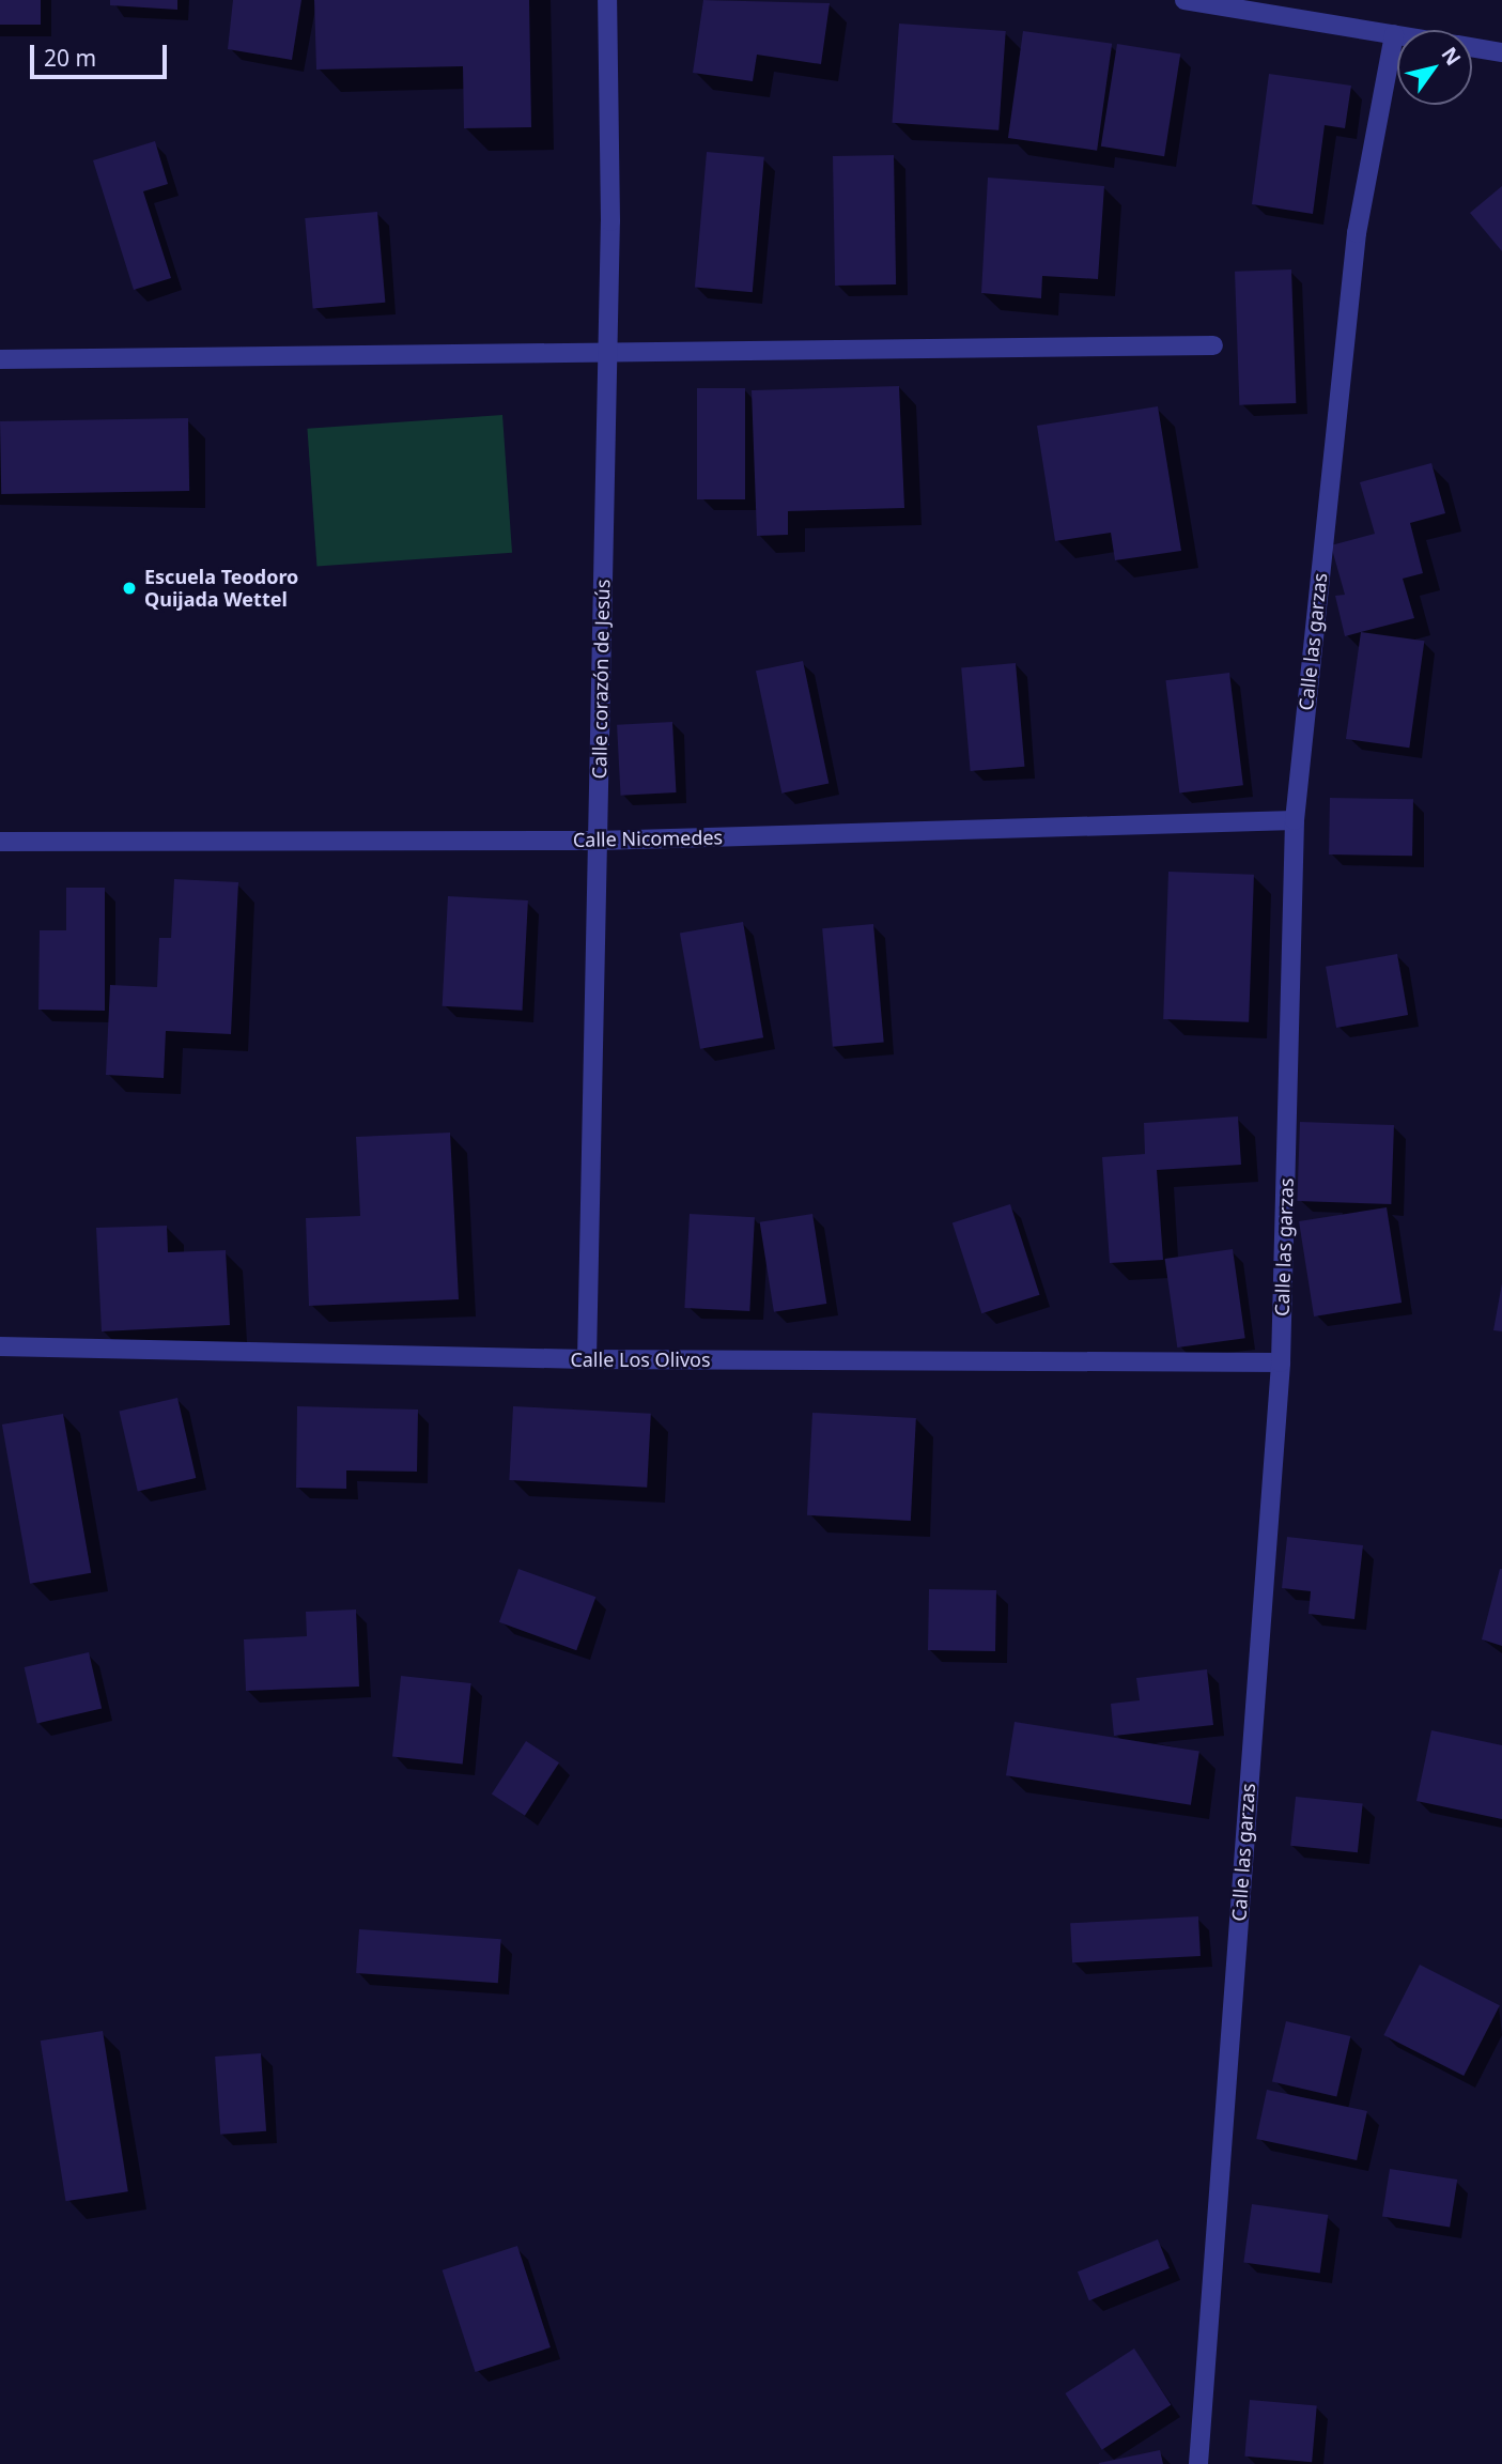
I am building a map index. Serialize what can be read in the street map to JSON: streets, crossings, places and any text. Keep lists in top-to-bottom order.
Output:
{
  "streets": {
    "street": [
      "Calle las garzas",
      "Calle corazón de Jesús",
      "Calle Nicomedes",
      "Calle Los Olivos"
    ]
  },
  "crossings": [
    ["Calle las garzas", "Calle Nicomedes"],
    ["Calle las garzas", "Calle Los Olivos"],
    ["Calle corazón de Jesús", "Calle Nicomedes"],
    ["Calle corazón de Jesús", "Calle Los Olivos"]
  ],
  "places": ["Escuela Teodoro Quijada Wettel"],
  "scale_bar": "20 m",
  "north": "top right"
}
